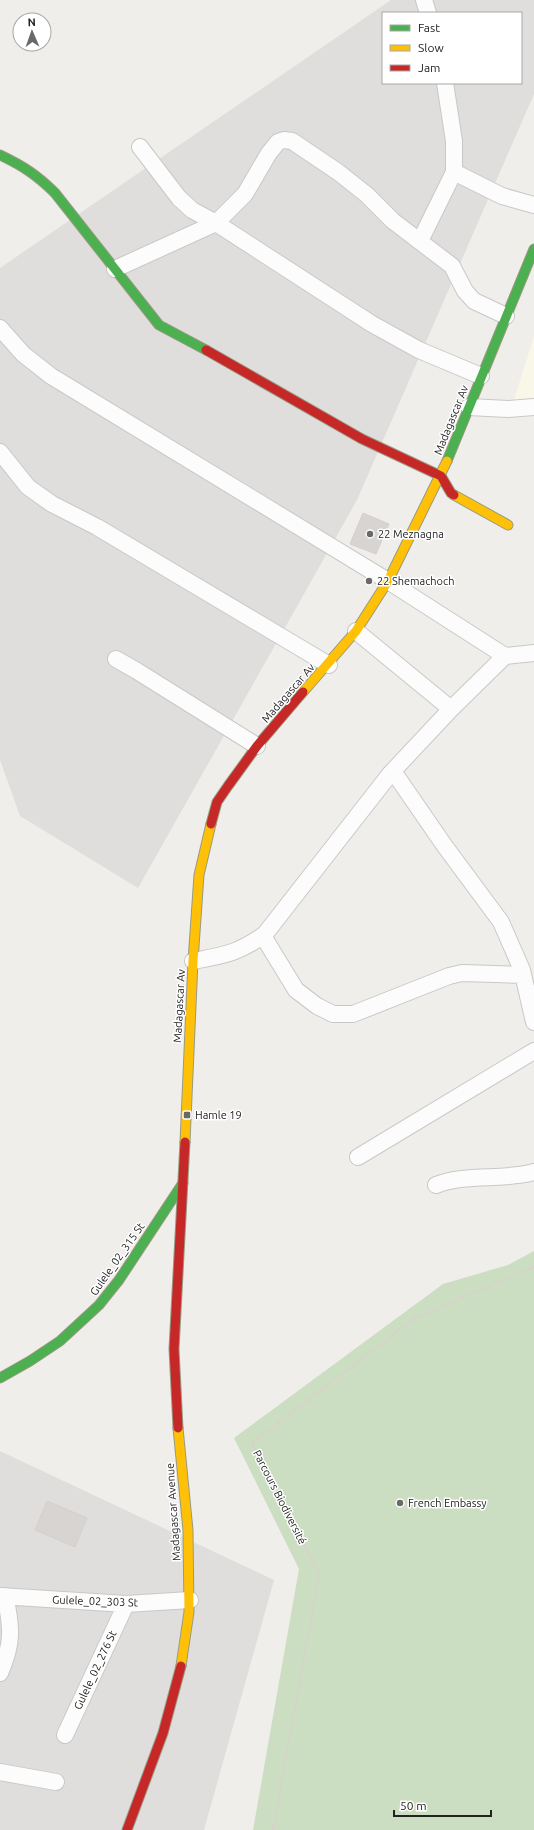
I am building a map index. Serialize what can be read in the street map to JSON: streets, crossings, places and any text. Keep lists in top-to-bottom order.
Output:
{
  "streets": {
    "main road": ["Madagascar Av", "Gulele_02_315 St", "Madagascar Avenue"],
    "street": ["Gulele_02_303 St", "Gulele_02_276 St"],
    "path": ["Parcours Biodiversité"]
  },
  "crossings": [
    ["Madagascar Av", "Gulele_02_315 St"],
    ["Madagascar Av", "Madagascar Avenue"],
    ["Gulele_02_315 St", "Madagascar Avenue"],
    ["Madagascar Avenue", "Gulele_02_303 St"],
    ["Gulele_02_303 St", "Gulele_02_276 St"]
  ],
  "places": {
    "other": ["22 Meznagna", "22 Shemachoch", "French Embassy"],
    "transit": ["Hamle 19"]
  },
  "legend": ["Fast", "Slow", "Jam"],
  "scale_bar": "50 m",
  "north": "top"
}
